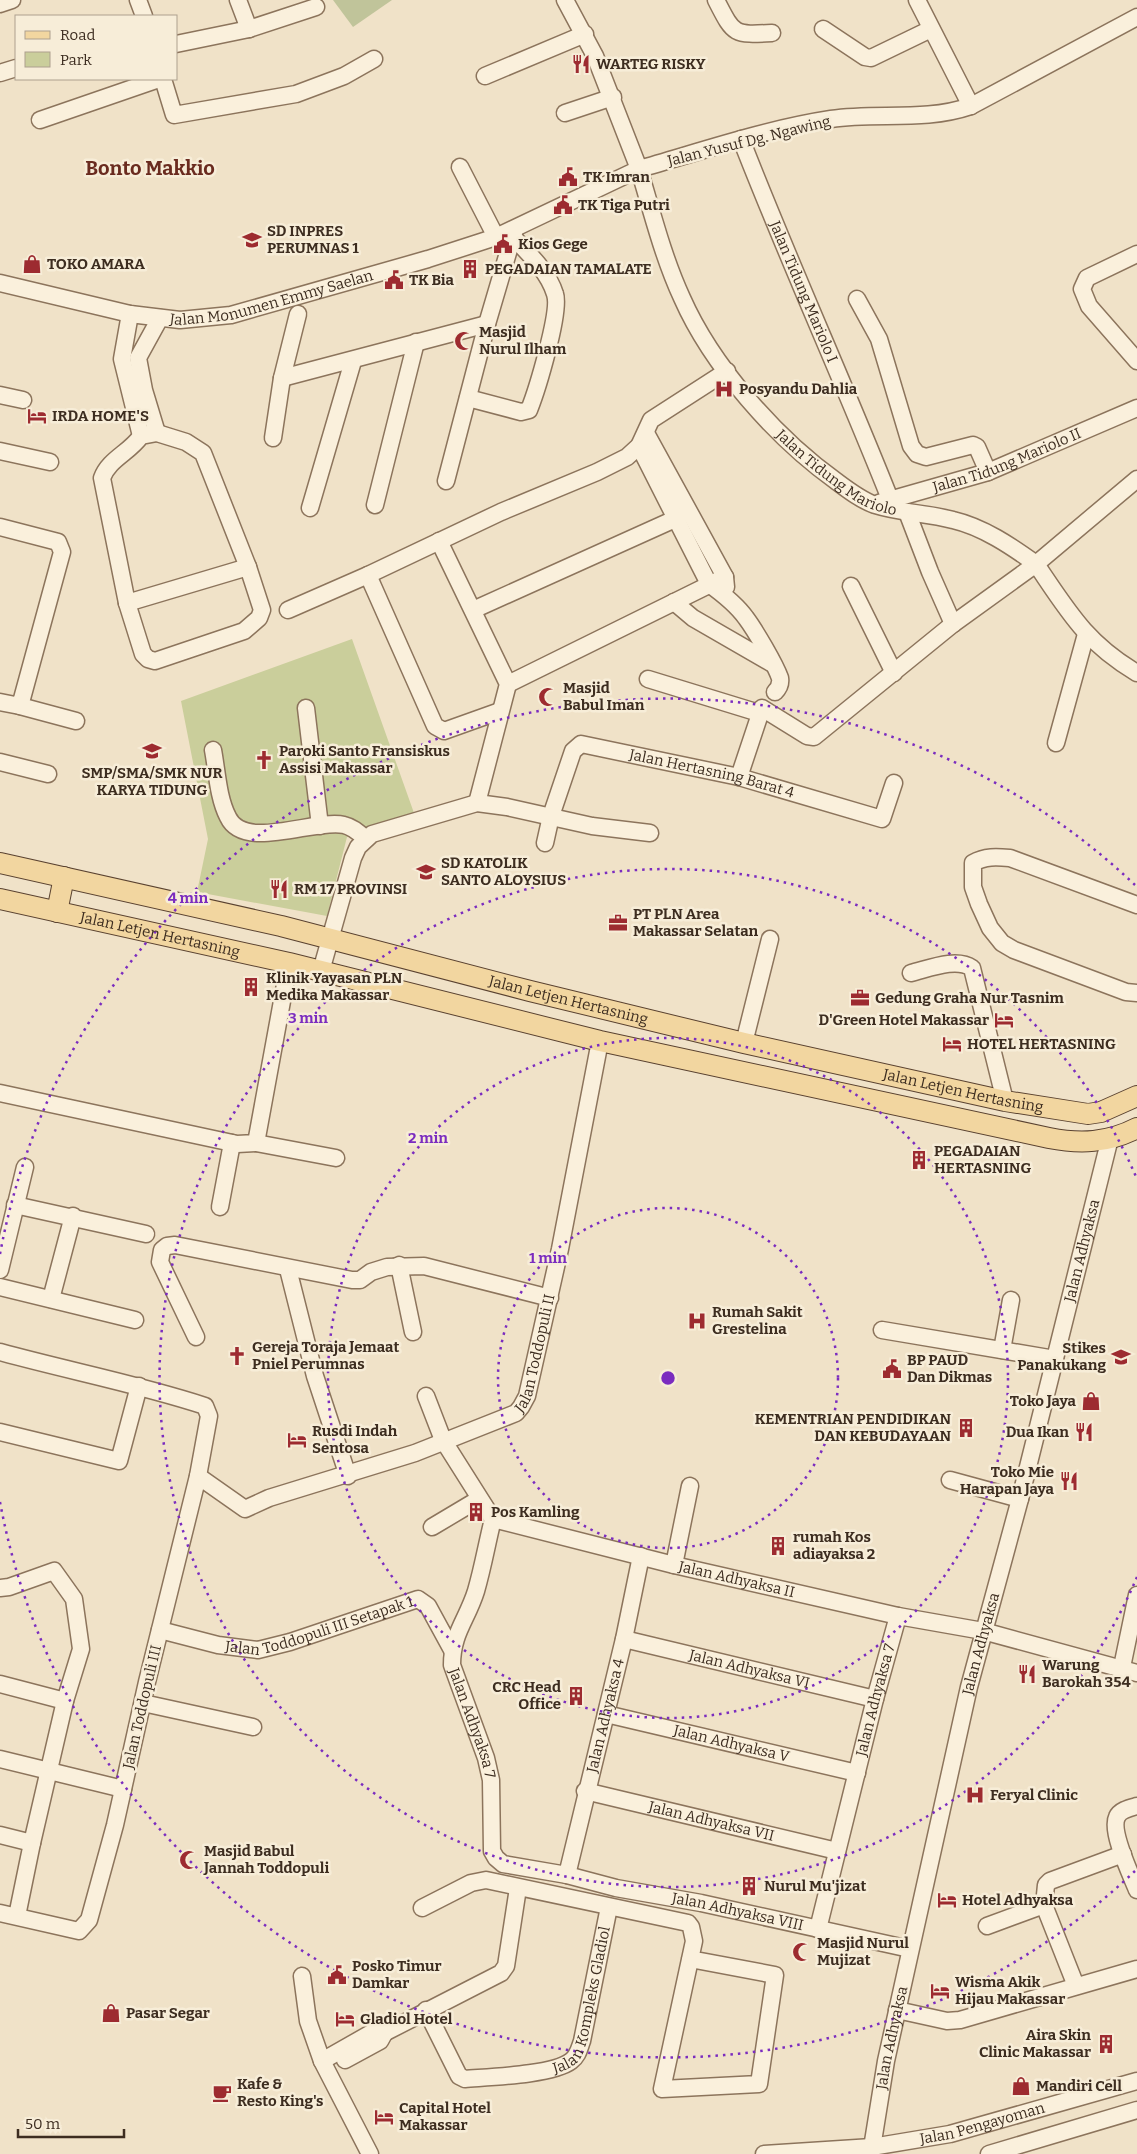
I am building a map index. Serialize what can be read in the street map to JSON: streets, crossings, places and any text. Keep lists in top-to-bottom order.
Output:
{
  "streets": {
    "main road": ["Jalan Letjen Hertasning"],
    "street": [
      "Jalan Yusuf Dg. Ngawing",
      "Jalan Tidung Mariolo I",
      "Jalan Monumen Emmy Saelan",
      "Jalan Tidung Mariolo II",
      "Jalan Tidung Mariolo",
      "Jalan Hertasning Barat 4",
      "Jalan Adhyaksa",
      "Jalan Toddopuli II",
      "Jalan Adhyaksa II",
      "Jalan Toddopuli III Setapak 1",
      "Jalan Adhyaksa VI",
      "Jalan Adhyaksa 7",
      "Jalan Toddopuli III",
      "Jalan Adhyaksa 4",
      "Jalan Adhyaksa V",
      "Jalan Adhyaksa VII",
      "Jalan Adhyaksa VIII",
      "Jalan Kompleks Gladiol",
      "Jalan Pengayoman"
    ]
  },
  "crossings": [
    ["Jalan Yusuf Dg. Ngawing", "Jalan Tidung Mariolo I"],
    ["Jalan Yusuf Dg. Ngawing", "Jalan Monumen Emmy Saelan"],
    ["Jalan Yusuf Dg. Ngawing", "Jalan Tidung Mariolo"],
    ["Jalan Tidung Mariolo I", "Jalan Tidung Mariolo II"],
    ["Jalan Monumen Emmy Saelan", "Jalan Tidung Mariolo"],
    ["Jalan Tidung Mariolo II", "Jalan Tidung Mariolo"],
    ["Jalan Letjen Hertasning", "Jalan Adhyaksa"],
    ["Jalan Letjen Hertasning", "Jalan Toddopuli II"],
    ["Jalan Adhyaksa", "Jalan Adhyaksa II"],
    ["Jalan Adhyaksa", "Jalan Adhyaksa VIII"],
    ["Jalan Adhyaksa", "Jalan Pengayoman"],
    ["Jalan Toddopuli II", "Jalan Toddopuli III"],
    ["Jalan Adhyaksa II", "Jalan Adhyaksa 7"],
    ["Jalan Adhyaksa II", "Jalan Adhyaksa 4"],
    ["Jalan Toddopuli III Setapak 1", "Jalan Adhyaksa 7"],
    ["Jalan Toddopuli III Setapak 1", "Jalan Toddopuli III"],
    ["Jalan Adhyaksa VI", "Jalan Adhyaksa 7"],
    ["Jalan Adhyaksa VI", "Jalan Adhyaksa 4"],
    ["Jalan Adhyaksa 7", "Jalan Adhyaksa 4"],
    ["Jalan Adhyaksa 7", "Jalan Adhyaksa V"],
    ["Jalan Adhyaksa 7", "Jalan Adhyaksa VII"],
    ["Jalan Adhyaksa 7", "Jalan Adhyaksa VIII"],
    ["Jalan Adhyaksa 4", "Jalan Adhyaksa V"],
    ["Jalan Adhyaksa 4", "Jalan Adhyaksa VII"],
    ["Jalan Adhyaksa 4", "Jalan Adhyaksa VIII"]
  ],
  "districts": ["Bonto Makkio"],
  "places": {
    "restaurant": [
      "WARTEG RISKY",
      "RM 17 PROVINSI",
      "Dua Ikan",
      "Toko Mie Harapan Jaya",
      "Warung Barokah 354"
    ],
    "public building": [
      "TK Imran",
      "TK Tiga Putri",
      "Kios Gege",
      "TK Bia",
      "BP PAUD Dan Dikmas",
      "Posko Timur Damkar"
    ],
    "school or university": [
      "SD INPRES PERUMNAS 1",
      "SMP/SMA/SMK NUR KARYA TIDUNG",
      "SD KATOLIK SANTO ALOYSIUS",
      "Stikes Panakukang"
    ],
    "shop": [
      "TOKO AMARA",
      "Toko Jaya",
      "Pasar Segar",
      "Mandiri Cell"
    ],
    "building": [
      "PEGADAIAN TAMALATE",
      "Klinik Yayasan PLN Medika Makassar",
      "PEGADAIAN HERTASNING",
      "KEMENTRIAN PENDIDIKAN DAN KEBUDAYAAN",
      "Pos Kamling",
      "rumah Kos adiayaksa 2",
      "CRC Head Office",
      "Nurul Mu'jizat",
      "Aira Skin Clinic Makassar"
    ],
    "mosque": [
      "Masjid Nurul Ilham",
      "Masjid Babul Iman",
      "Masjid Babul Jannah Toddopuli",
      "Masjid Nurul Mujizat"
    ],
    "hospital": ["Posyandu Dahlia", "Rumah Sakit Grestelina", "Feryal Clinic"],
    "hotel": [
      "IRDA HOME'S",
      "D'Green Hotel Makassar",
      "HOTEL HERTASNING",
      "Rusdi Indah Sentosa",
      "Hotel Adhyaksa",
      "Wisma Akik Hijau Makassar",
      "Gladiol Hotel",
      "Capital Hotel Makassar"
    ],
    "church": ["Paroki Santo Fransiskus Assisi Makassar", "Gereja Toraja Jemaat Pniel Perumnas"],
    "office": ["PT PLN Area Makassar Selatan", "Gedung Graha Nur Tasnim"],
    "cafe": ["Kafe & Resto King's"]
  },
  "legend": ["Road", "Park"],
  "scale_bar": "50 m",
  "rings": [
    "4 min",
    "3 min",
    "2 min",
    "1 min"
  ]
}
